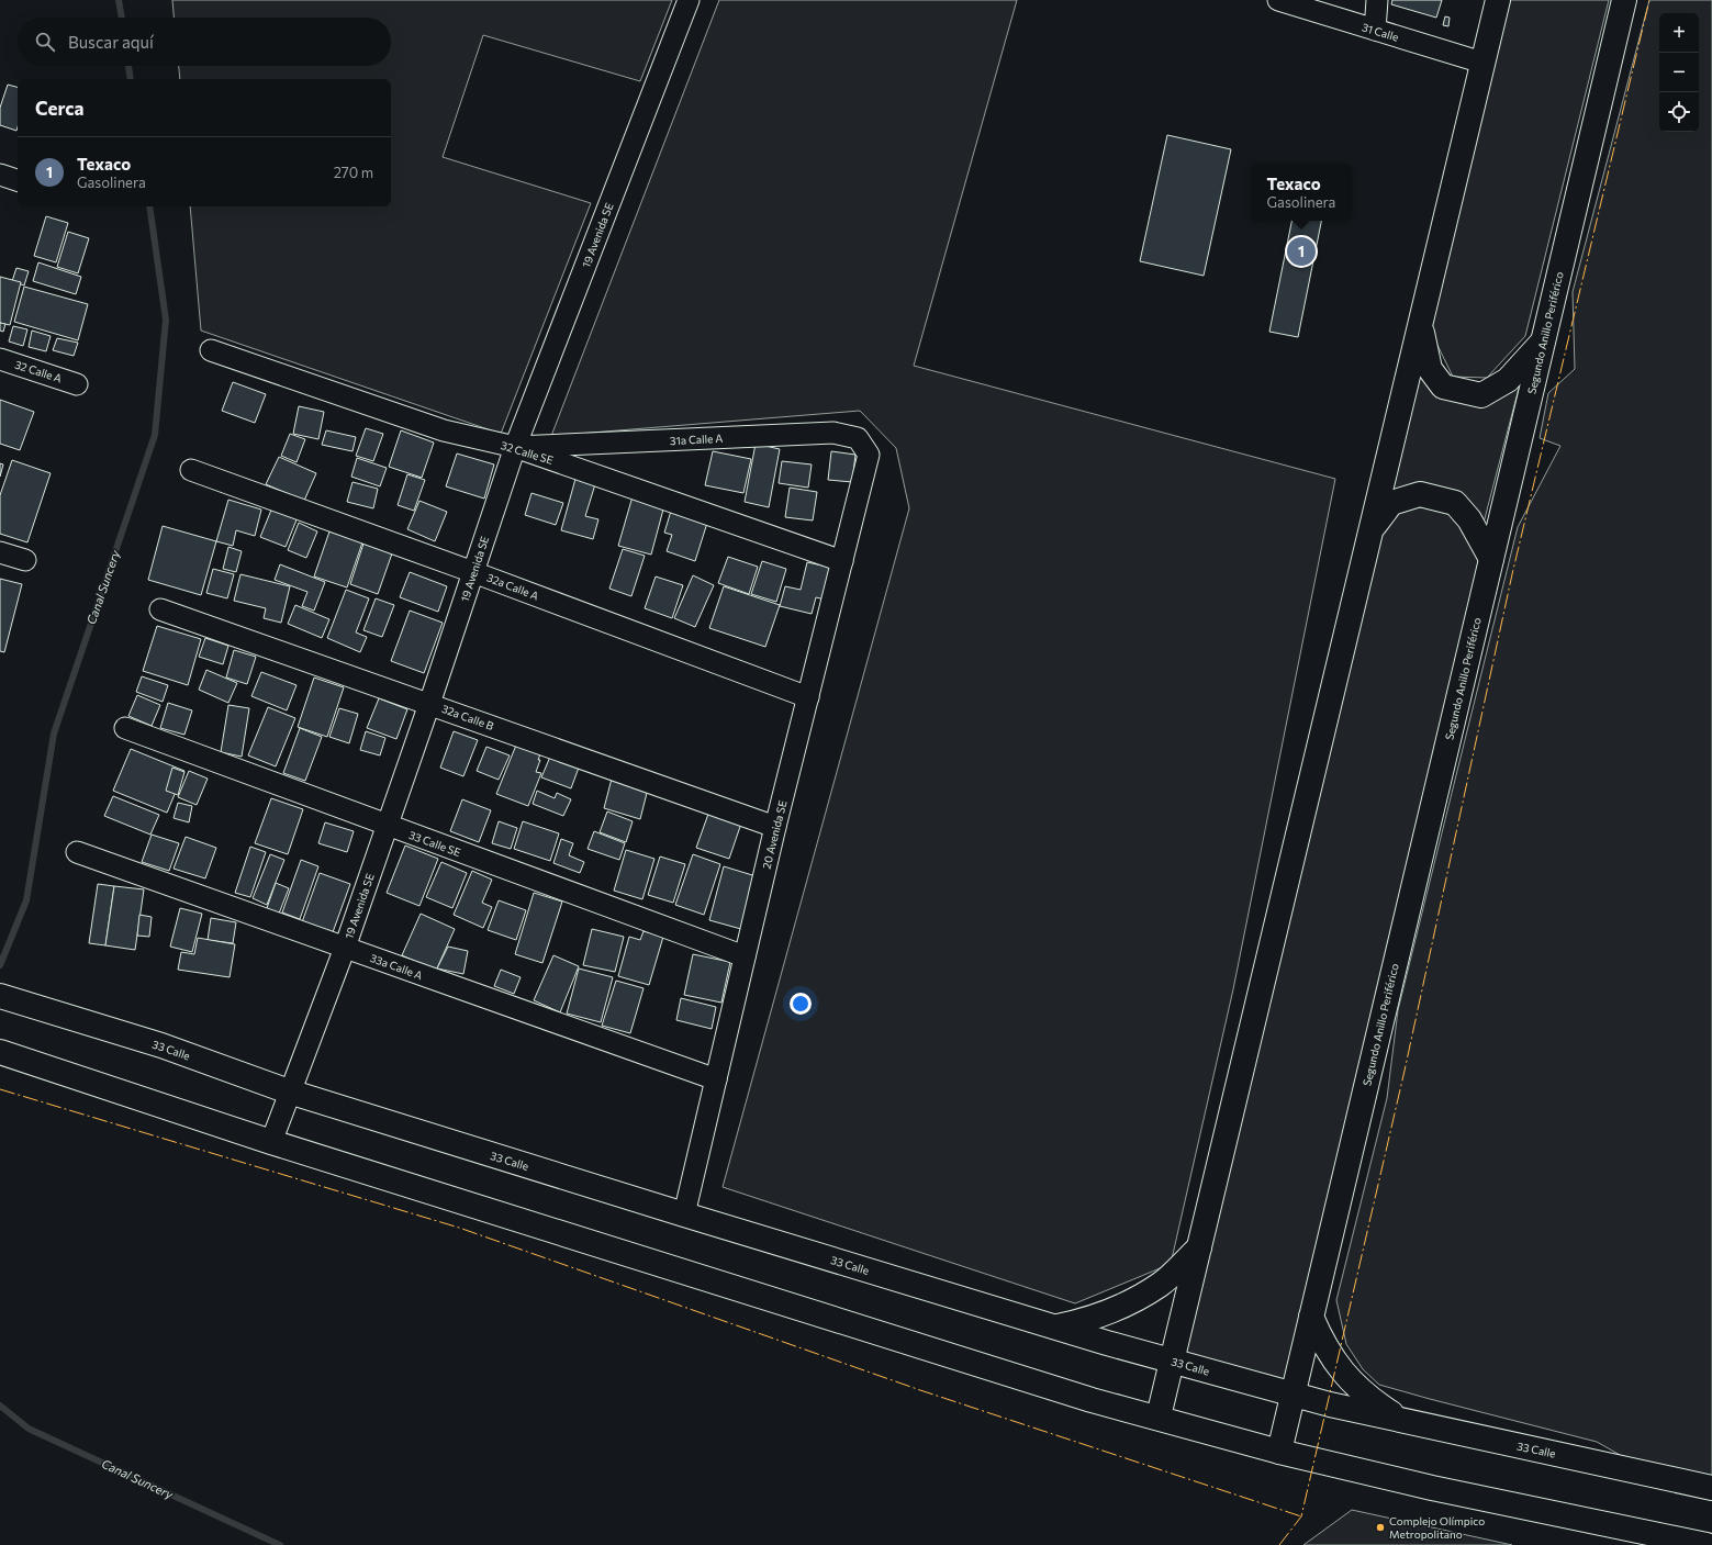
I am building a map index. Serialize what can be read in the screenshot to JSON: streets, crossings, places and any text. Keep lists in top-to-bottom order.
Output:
{
  "streets": {
    "main road": ["Segundo Anillo Periférico", "33 Calle"],
    "street": [
      "31 Calle",
      "19 Avenida SE",
      "32 Calle A",
      "31a Calle A",
      "32 Calle SE",
      "32a Calle A",
      "32a Calle B",
      "20 Avenida SE",
      "33 Calle SE",
      "33a Calle A"
    ]
  },
  "crossings": [
    ["19 Avenida SE", "31a Calle A"],
    ["19 Avenida SE", "32 Calle SE"],
    ["19 Avenida SE", "32a Calle A"],
    ["19 Avenida SE", "32a Calle B"],
    ["19 Avenida SE", "33 Calle SE"],
    ["19 Avenida SE", "33a Calle A"],
    ["19 Avenida SE", "33 Calle"],
    ["Segundo Anillo Periférico", "33 Calle"],
    ["31a Calle A", "32 Calle SE"],
    ["31a Calle A", "20 Avenida SE"],
    ["32 Calle SE", "20 Avenida SE"],
    ["32a Calle A", "20 Avenida SE"],
    ["32a Calle B", "20 Avenida SE"],
    ["20 Avenida SE", "33 Calle SE"],
    ["20 Avenida SE", "33a Calle A"],
    ["20 Avenida SE", "33 Calle"]
  ],
  "water": ["Canal Suncery"],
  "places": ["Complejo Olímpico Metropolitano"],
  "page": {
    "map_buttons": ["+", "−"],
    "search": "Buscar aquí",
    "heading": "Cerca",
    "list": [
      {
        "mark": "1",
        "name": "Texaco",
        "note": "Gasolinera",
        "value": "270 m"
      }
    ],
    "popup": ["Texaco", "Gasolinera"],
    "pins": "1"
  }
}
